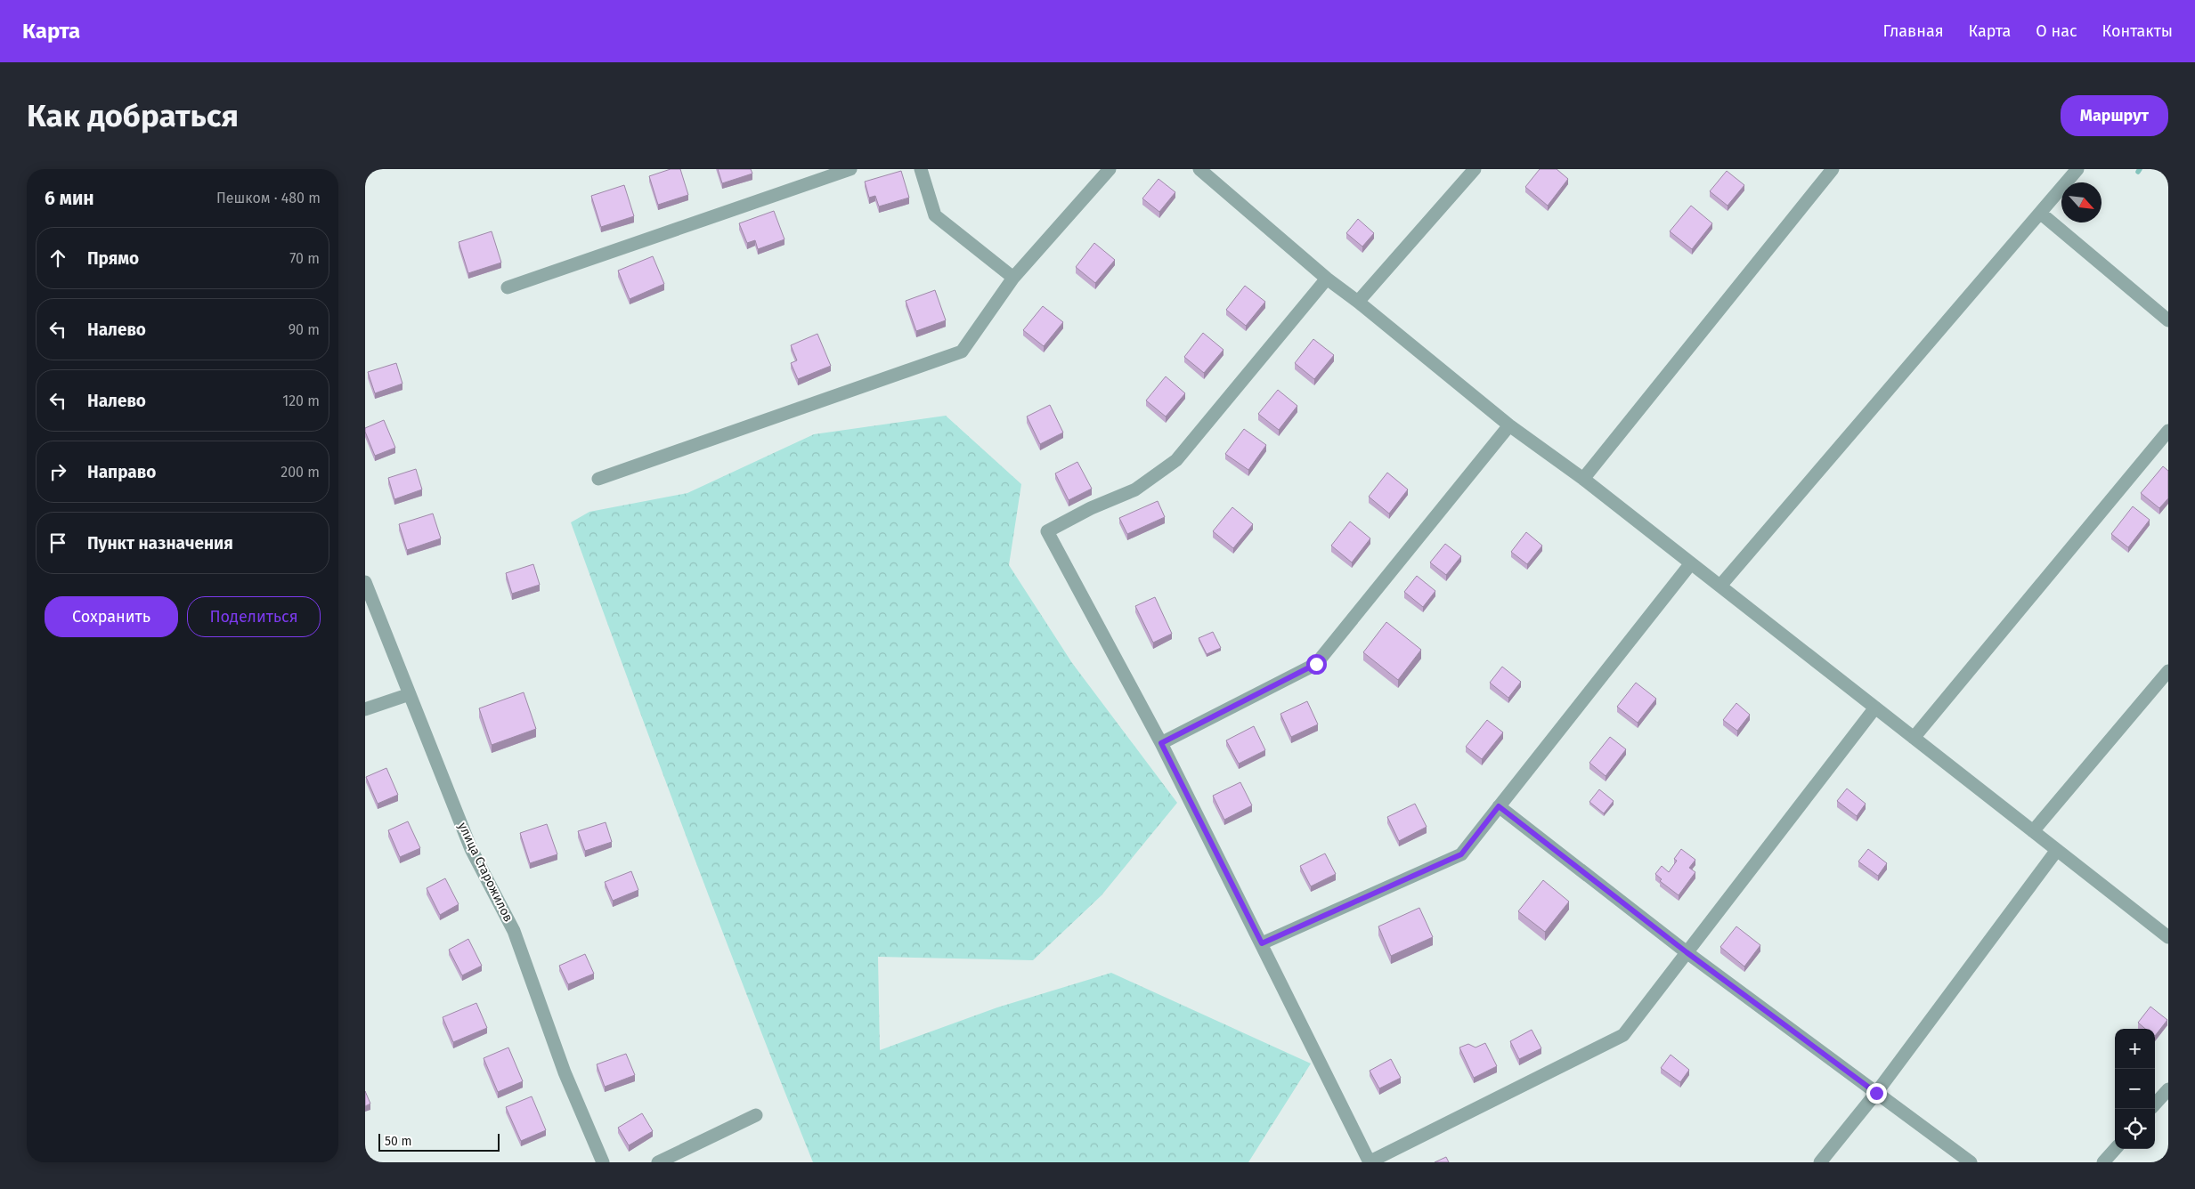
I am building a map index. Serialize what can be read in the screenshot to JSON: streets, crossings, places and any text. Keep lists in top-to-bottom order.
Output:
{
  "streets": {
    "street": ["улица Старожилов"]
  },
  "scale_bar": "50 m",
  "north": "bottom right",
  "page": {
    "header": "Карта",
    "nav": [
      "Главная",
      "Карта",
      "О нас",
      "Контакты"
    ],
    "buttons": [
      "Маршрут",
      ["Сохранить", "Поделиться"]
    ],
    "title": "Как добраться",
    "heading": ["6 мин", "Пешком · 480 m"],
    "list": [
      ["Прямо", "70 m"],
      ["Налево", "90 m"],
      ["Налево", "120 m"],
      ["Направо", "200 m"],
      "Пункт назначения"
    ],
    "map_buttons": ["+", "−"],
    "scale": "50 m"
  }
}
